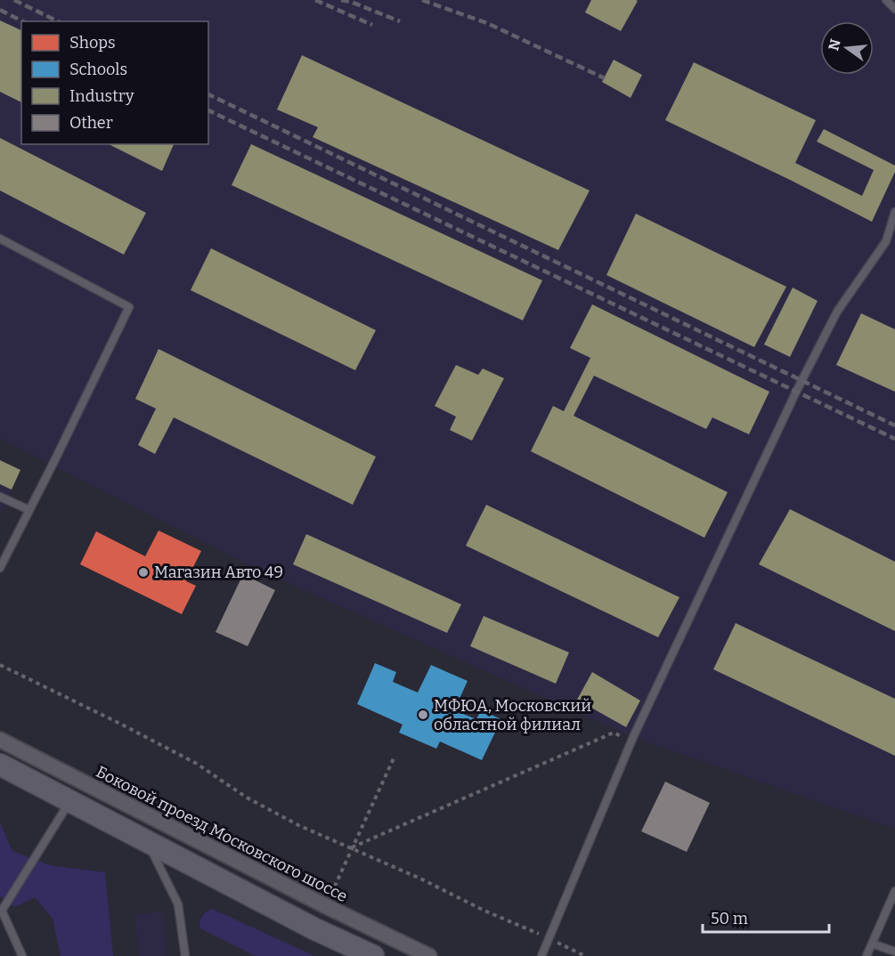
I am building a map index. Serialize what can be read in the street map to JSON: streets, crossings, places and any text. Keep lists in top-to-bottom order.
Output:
{
  "streets": {
    "street": ["Боковой проезд Московского шоссе"]
  },
  "places": ["Магазин Авто 49", "МФЮА, Московский областной филиал"],
  "legend": [
    "Shops",
    "Schools",
    "Industry",
    "Other"
  ],
  "scale_bar": "50 m",
  "north": "left"
}
